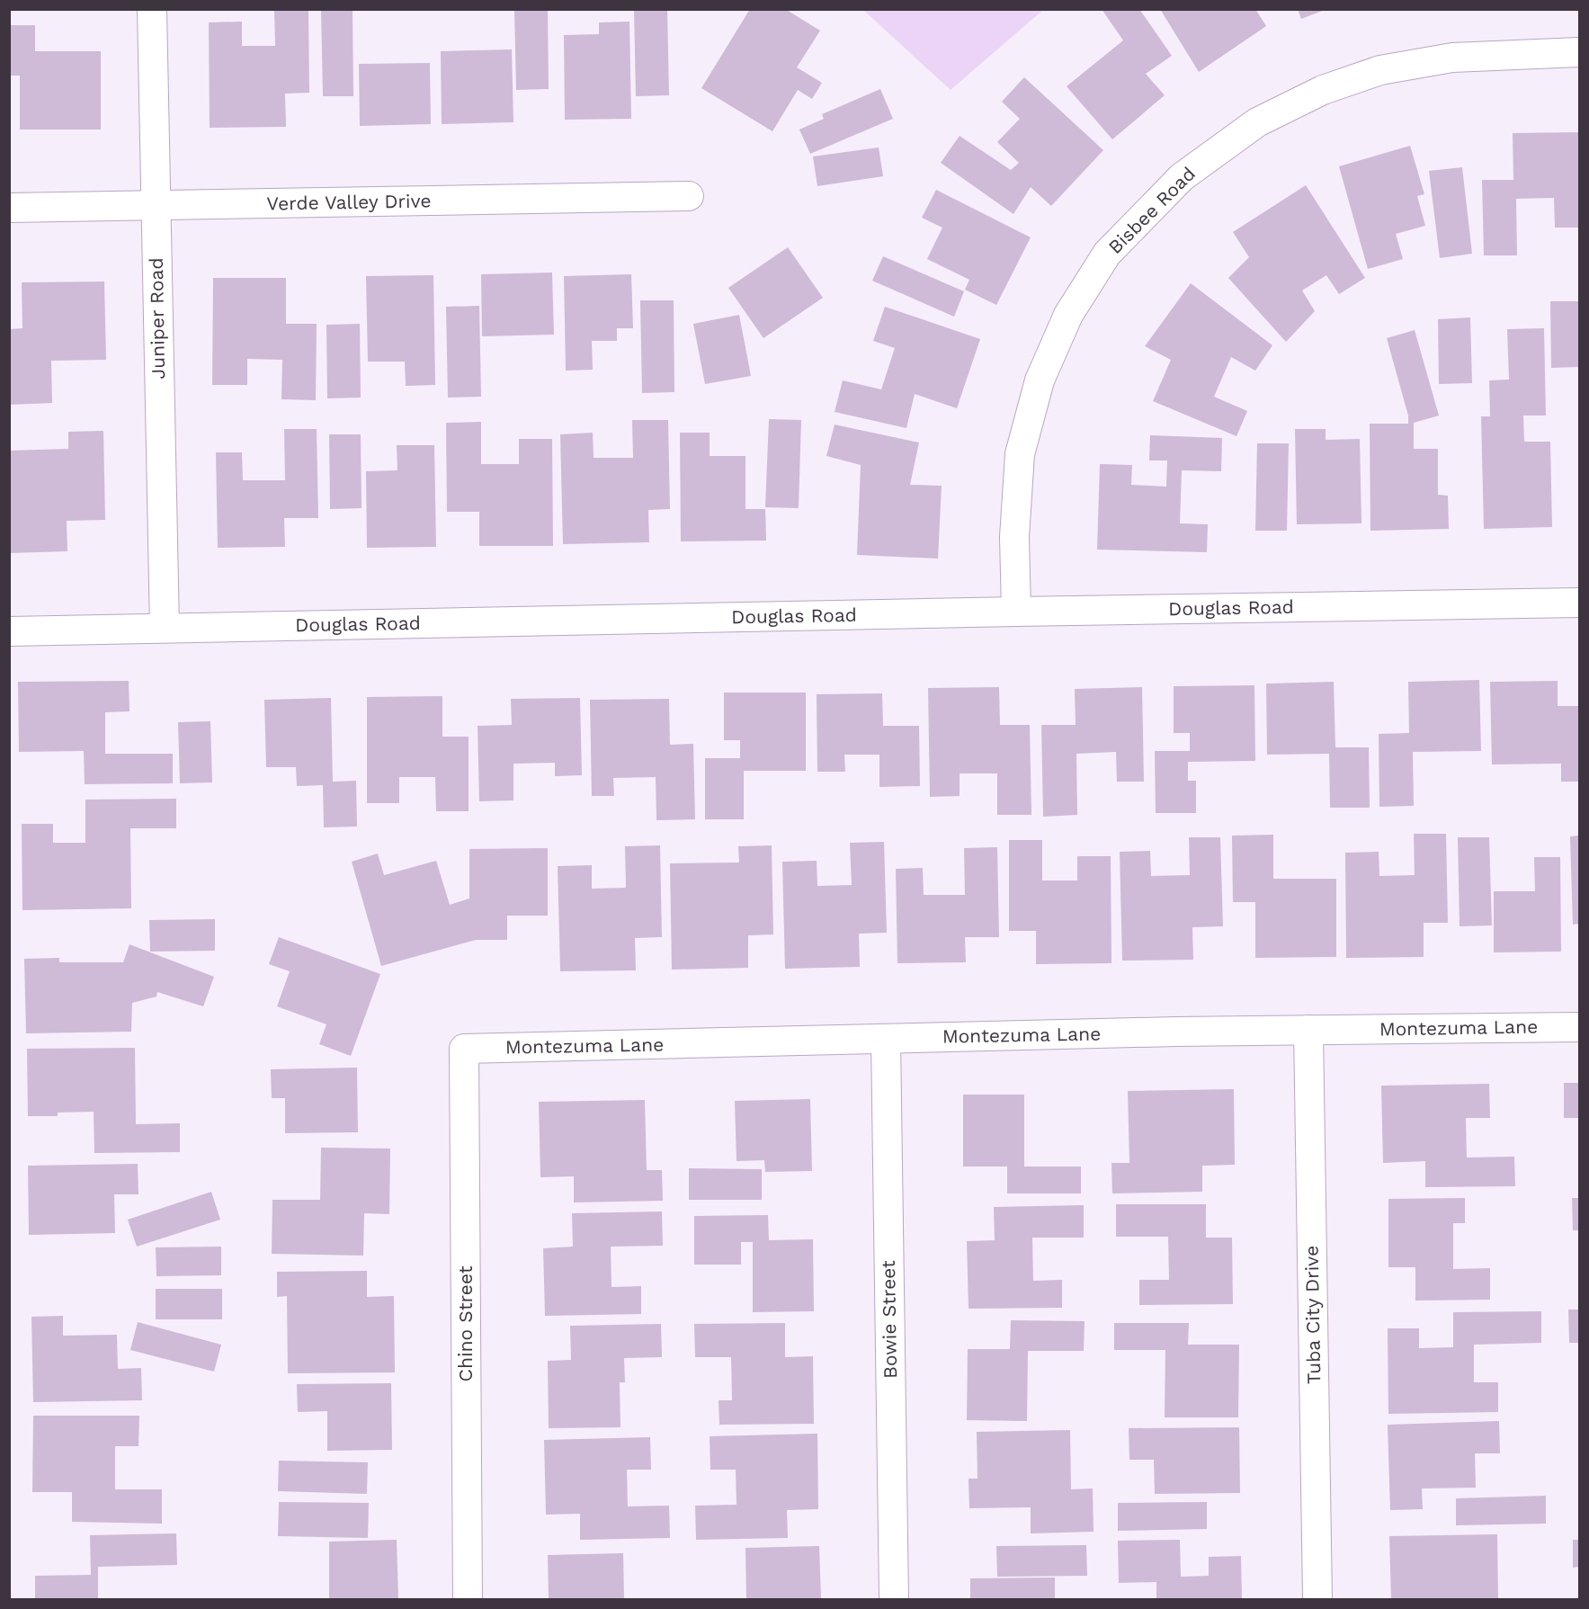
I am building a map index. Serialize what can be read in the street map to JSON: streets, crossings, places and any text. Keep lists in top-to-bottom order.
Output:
{
  "streets": {
    "street": [
      "Verde Valley Drive",
      "Bisbee Road",
      "Juniper Road",
      "Douglas Road",
      "Montezuma Lane",
      "Tuba City Drive",
      "Bowie Street",
      "Chino Street"
    ]
  },
  "crossings": [
    ["Verde Valley Drive", "Juniper Road"],
    ["Bisbee Road", "Douglas Road"],
    ["Juniper Road", "Douglas Road"],
    ["Montezuma Lane", "Tuba City Drive"],
    ["Montezuma Lane", "Bowie Street"],
    ["Montezuma Lane", "Chino Street"]
  ]
}
